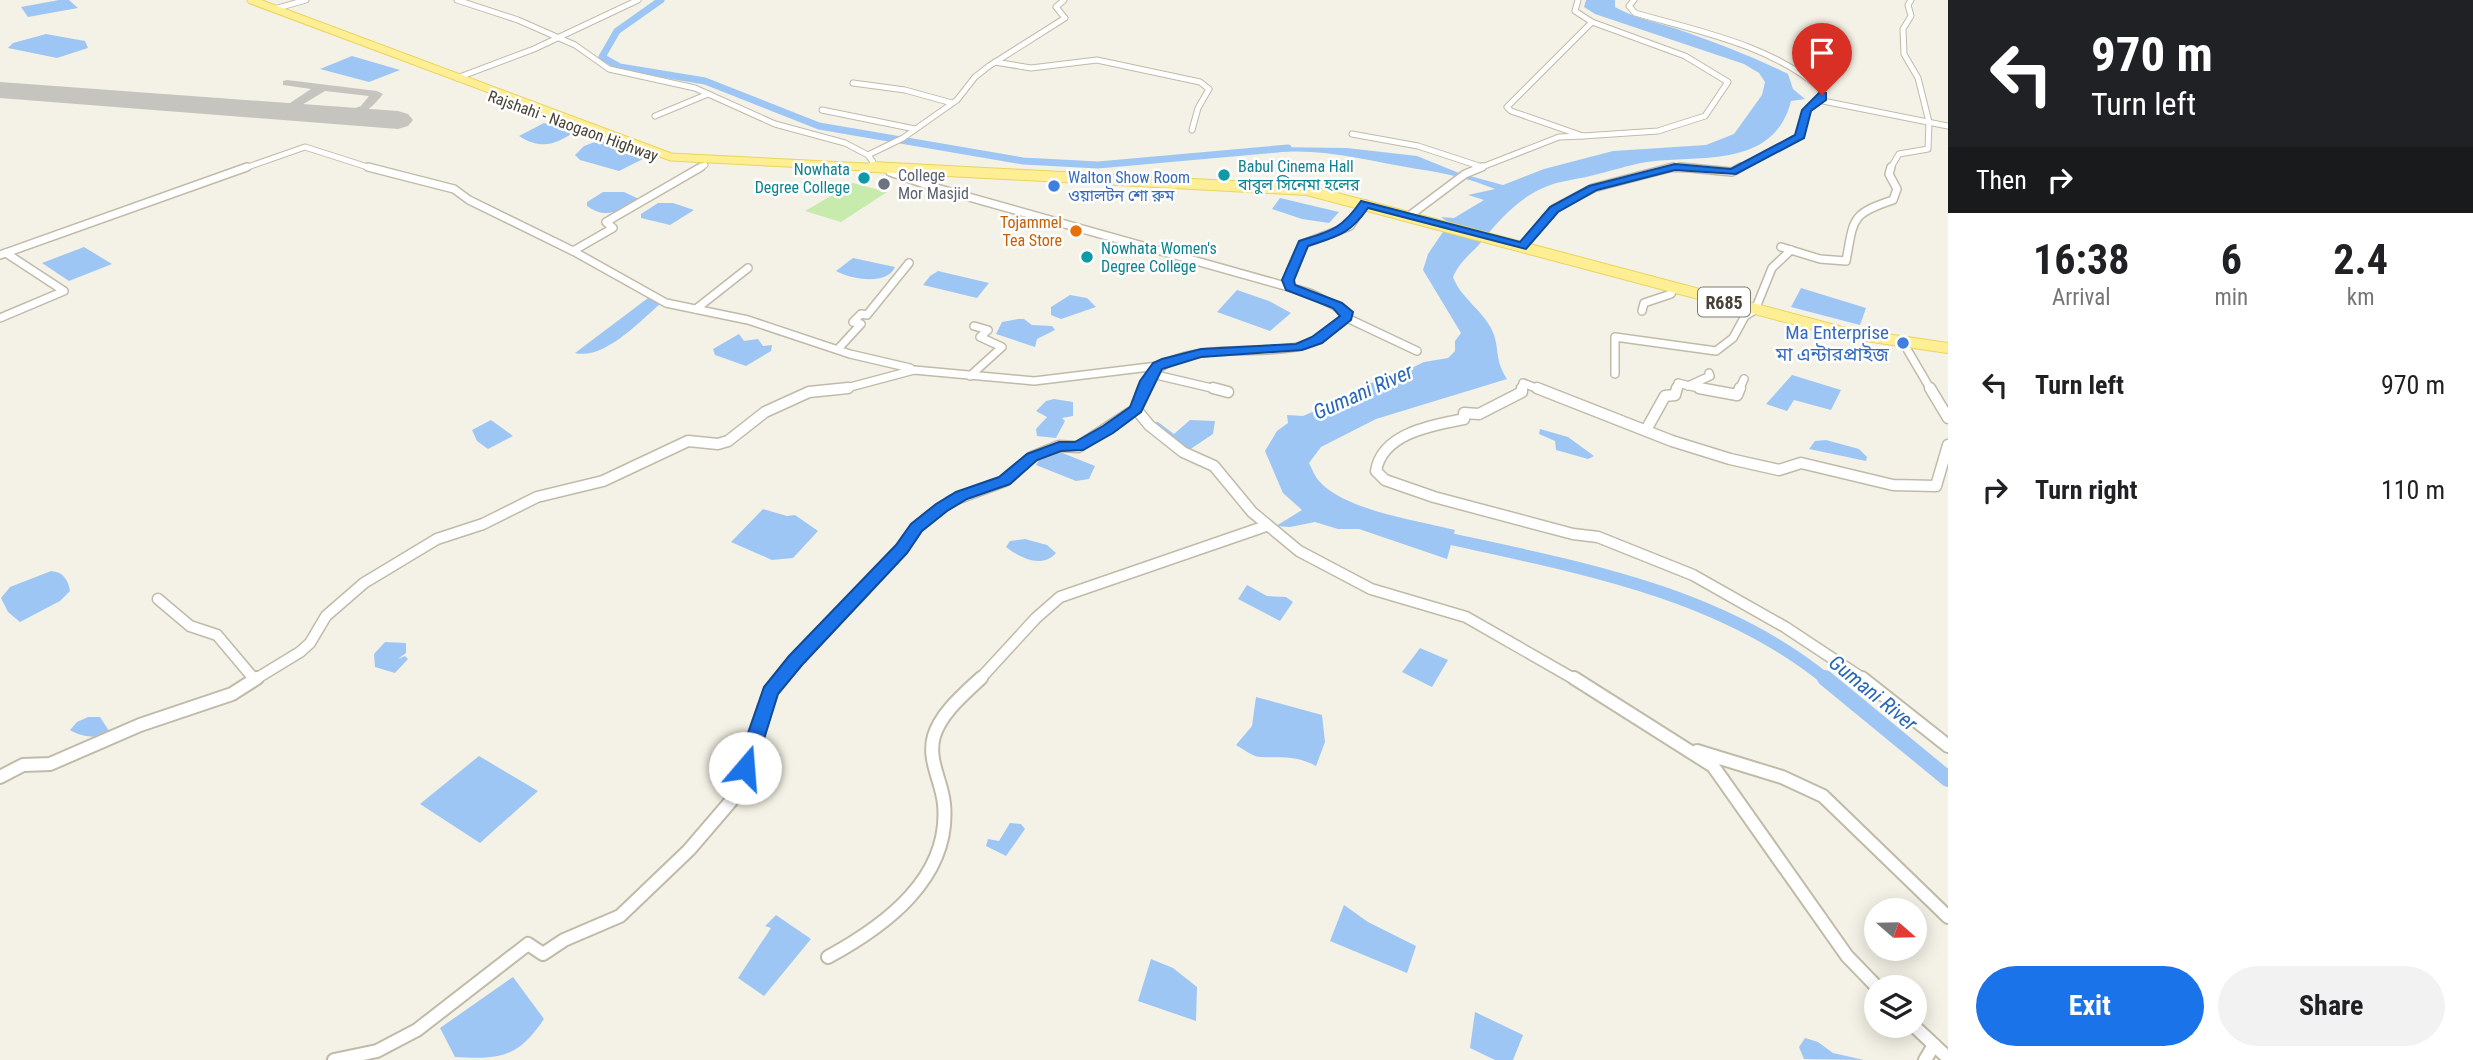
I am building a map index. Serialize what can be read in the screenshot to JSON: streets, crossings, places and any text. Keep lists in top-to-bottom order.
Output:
{
  "streets": {
    "main road": ["Rajshahi - Naogaon Highway", "R685"]
  },
  "crossings": [
    ["Rajshahi - Naogaon Highway", "R685"]
  ],
  "water": ["Gumani River"],
  "places": [
    "Babul Cinema Hall বাবুল সিনেমা হলের",
    "Nowhata Degree College",
    "College Mor Masjid",
    "Walton Show Room ওয়ালটন শো রুম",
    "Tojammel Tea Store",
    "Nowhata Women's Degree College",
    "Ma Enterprise মা এন্টারপ্রাইজ"
  ],
  "north": "right",
  "page": {
    "turn": ["970 m", "Turn left"],
    "then": "Then",
    "eta": [
      "16:38",
      "Arrival",
      "6",
      "min",
      "2.4",
      "km"
    ],
    "list": [
      {
        "name": "Turn left",
        "value": "970 m"
      },
      {
        "name": "Turn right",
        "value": "110 m"
      }
    ],
    "buttons": ["Exit", "Share"]
  }
}
